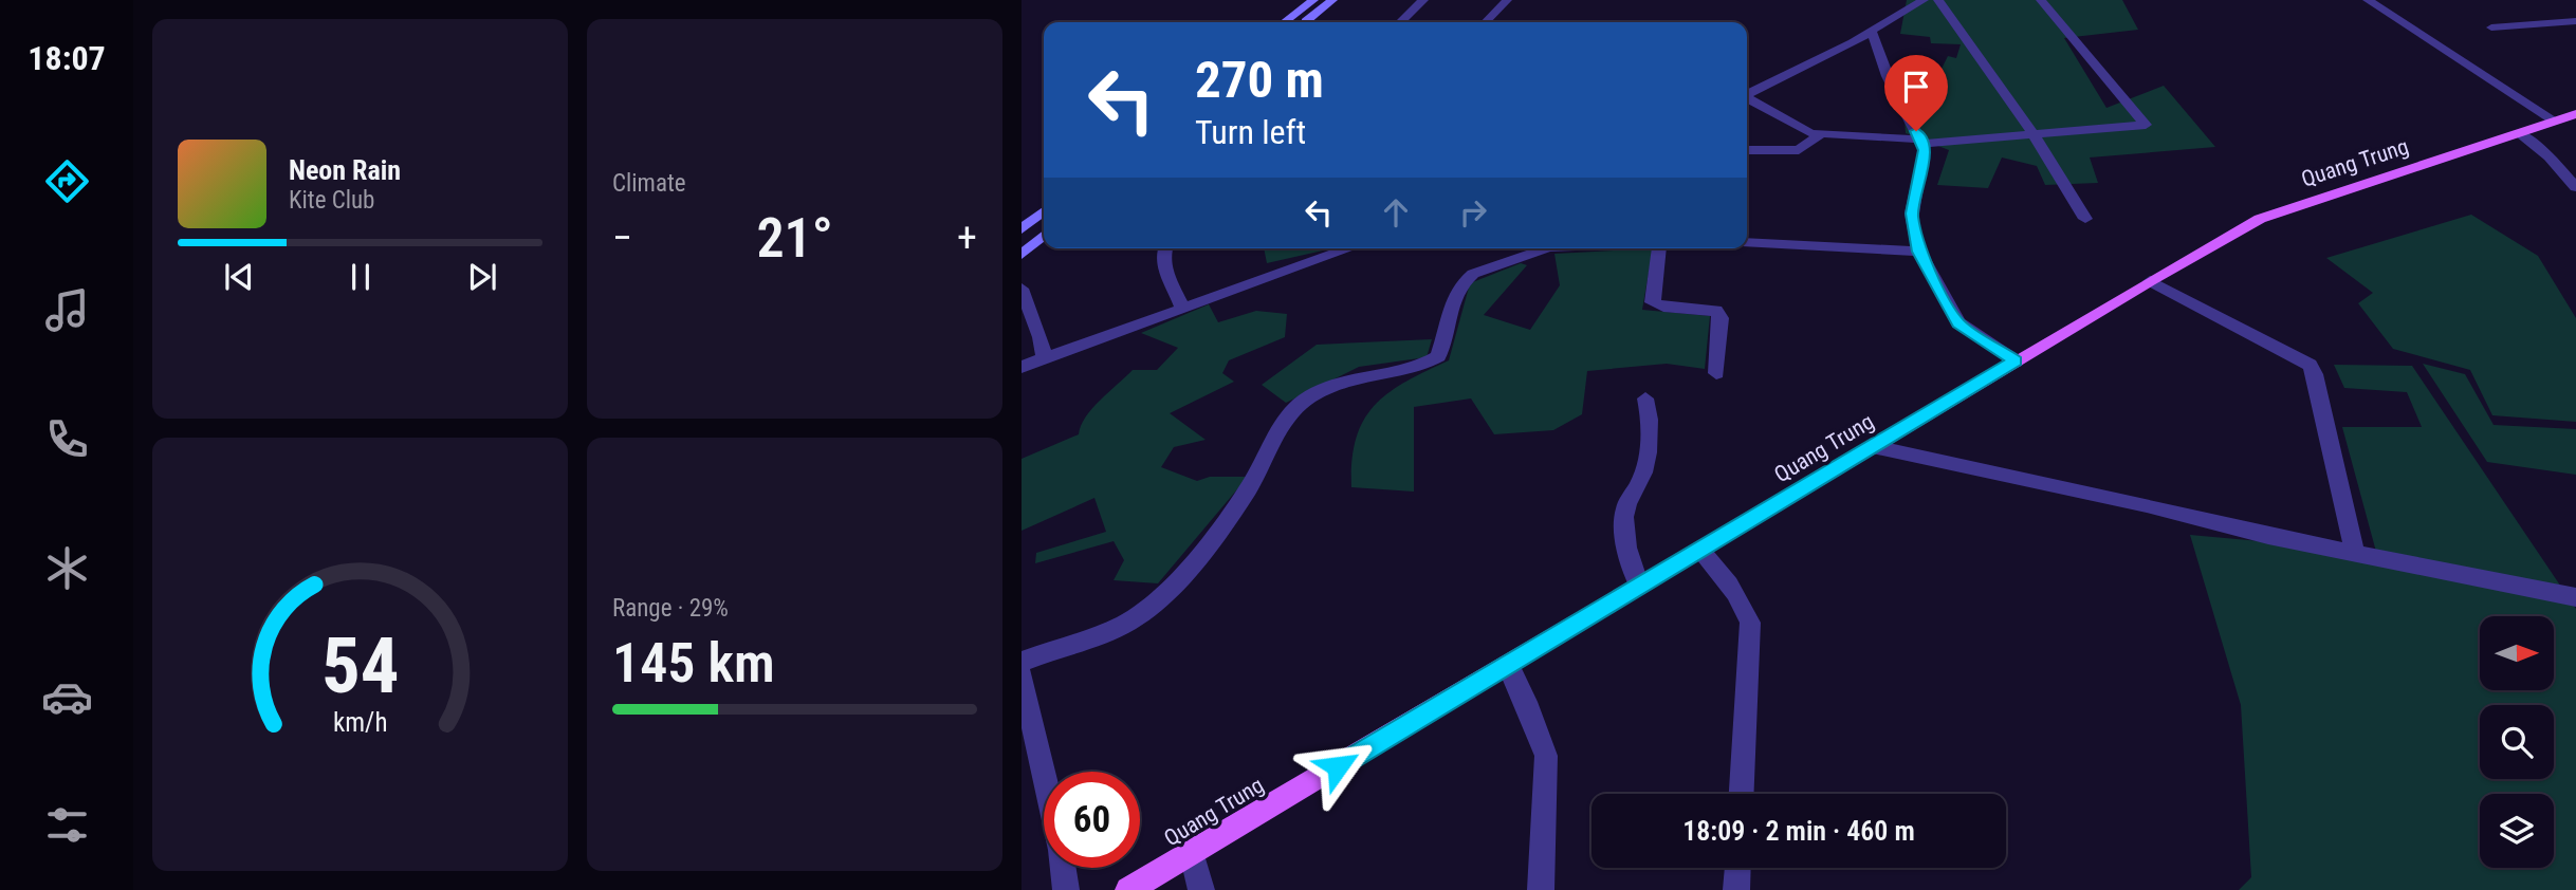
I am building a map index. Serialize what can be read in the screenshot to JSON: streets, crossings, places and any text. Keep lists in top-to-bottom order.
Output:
{
  "streets": {
    "main road": ["Quang Trung"]
  },
  "north": "right",
  "page": {
    "tabs": "18:07",
    "tile": [
      "Climate",
      ["Range · 29%", "145 km"]
    ],
    "turn": ["270 m", "Turn left"],
    "song": ["Neon Rain", "Kite Club"],
    "heat": ["−", "21°", "+"],
    "limit": "60",
    "trip": "18:09 · 2 min · 460 m",
    "gauge": ["54", "km/h"]
  }
}
